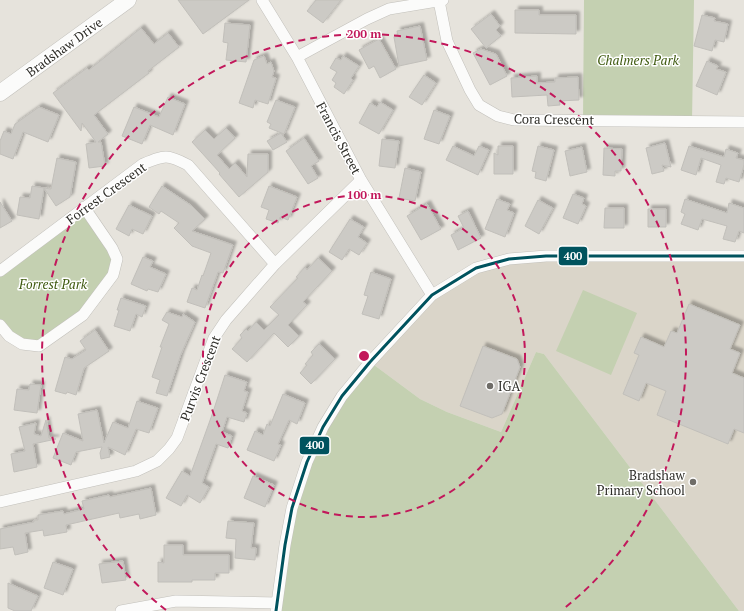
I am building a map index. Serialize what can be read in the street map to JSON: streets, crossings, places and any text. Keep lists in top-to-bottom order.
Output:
{
  "streets": {
    "street": [
      "Bradshaw Drive",
      "Cora Crescent",
      "Francis Street",
      "Forrest Crescent",
      "Purvis Crescent"
    ]
  },
  "crossings": [
    ["Francis Street", "Purvis Crescent"],
    ["Forrest Crescent", "Purvis Crescent"]
  ],
  "parks": ["Chalmers Park", "Forrest Park"],
  "places": ["IGA", "Bradshaw Primary School"],
  "lines": ["transit line 400"],
  "rings": ["200 m", "100 m"]
}
